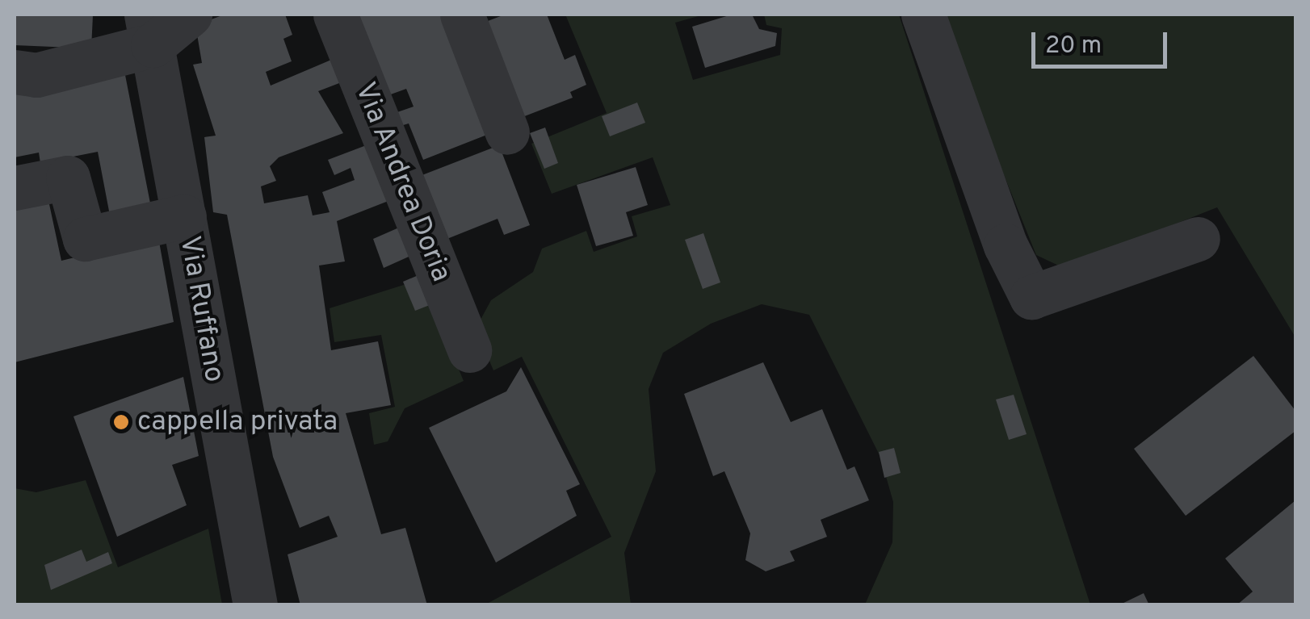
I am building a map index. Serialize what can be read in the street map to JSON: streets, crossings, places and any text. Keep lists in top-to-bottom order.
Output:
{
  "streets": {
    "street": ["Via Andrea Doria", "Via Ruffano"]
  },
  "places": ["cappella privata"],
  "scale_bar": "20 m"
}
